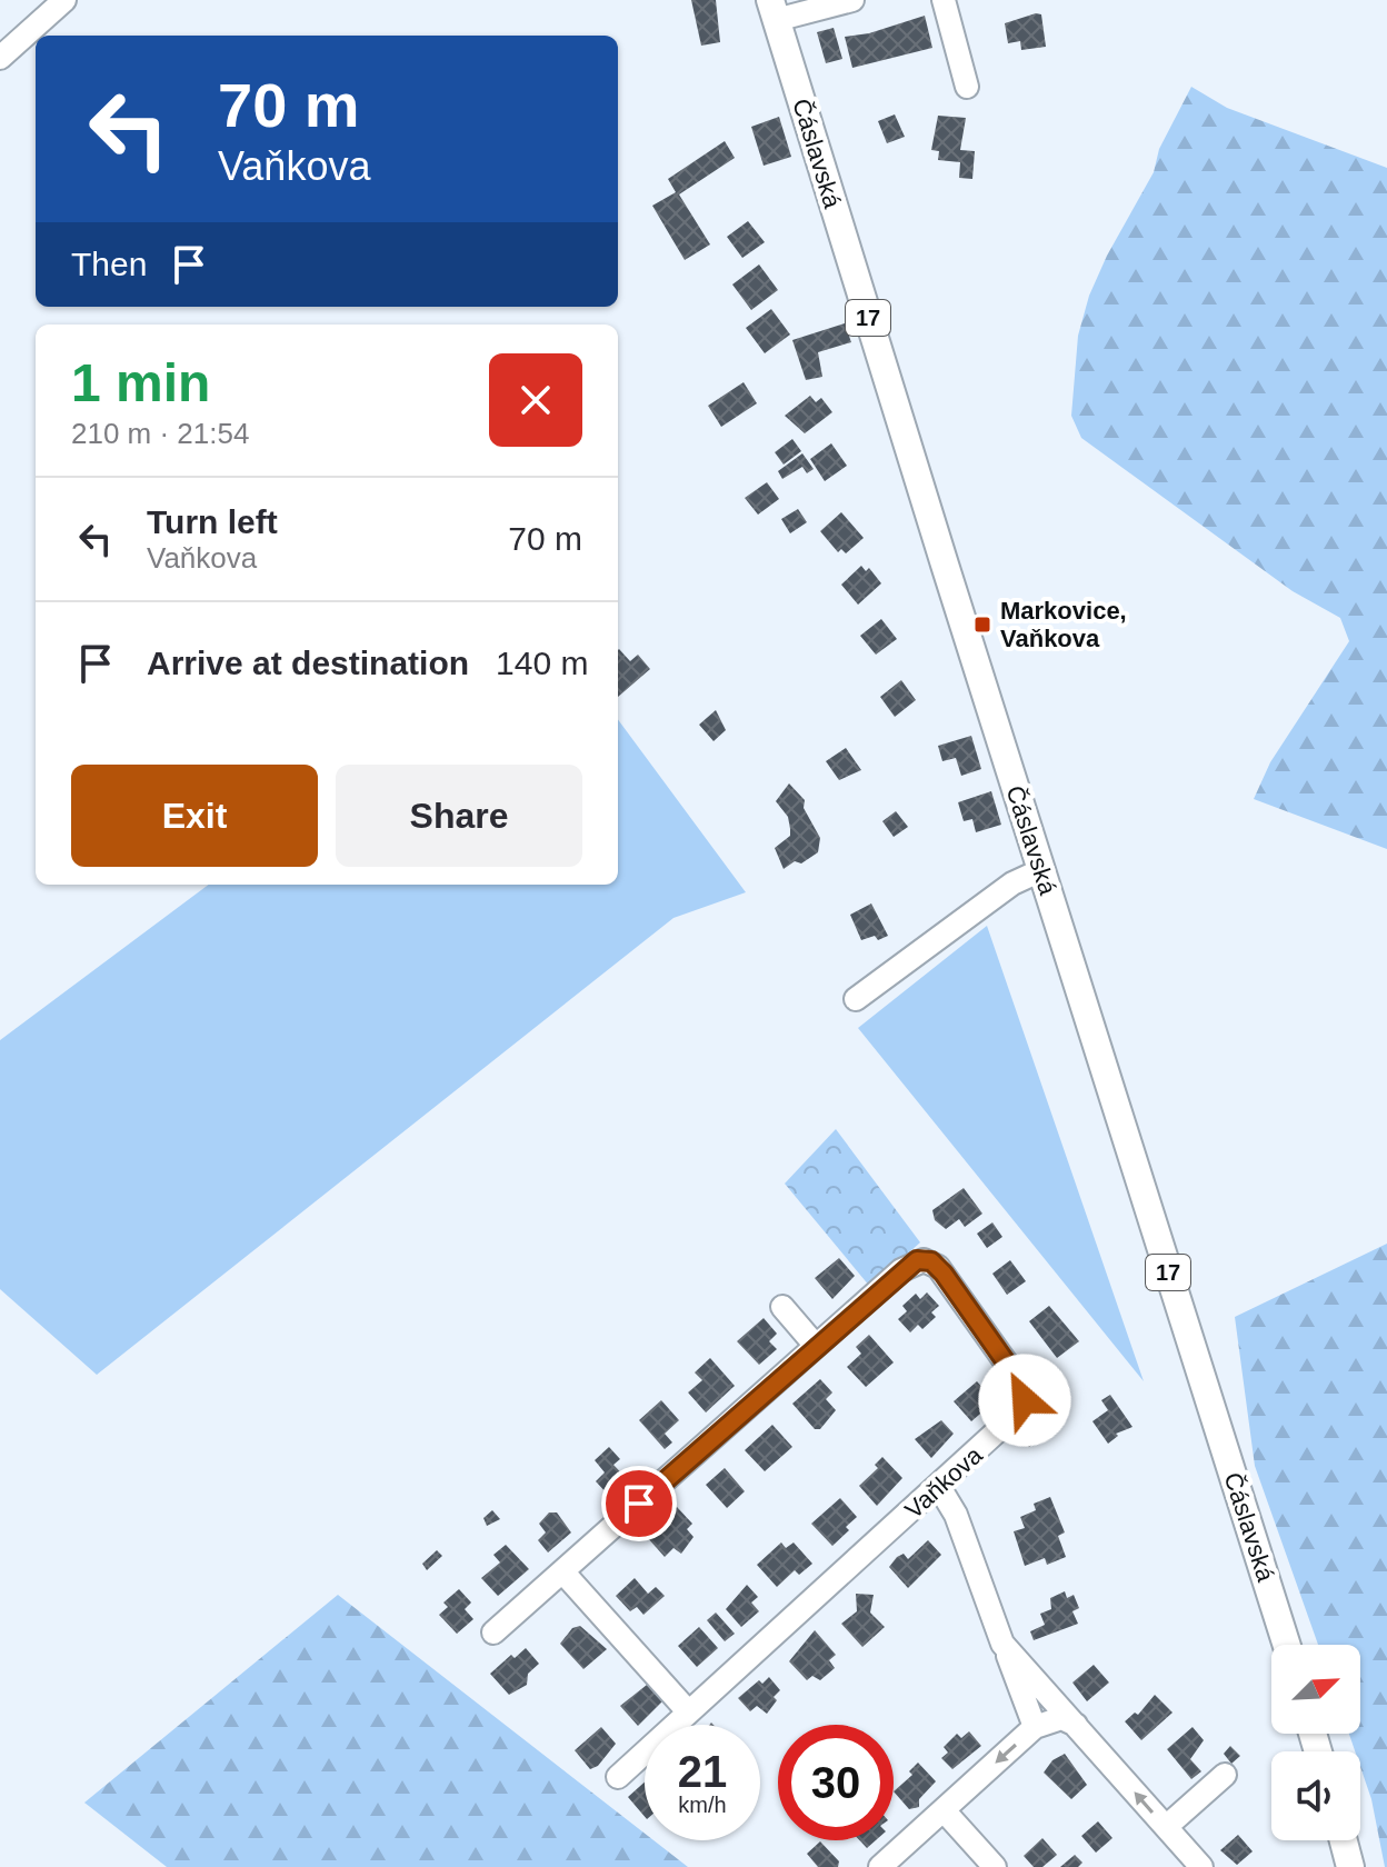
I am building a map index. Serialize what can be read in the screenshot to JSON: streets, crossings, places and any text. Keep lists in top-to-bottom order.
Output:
{
  "streets": {
    "main road": ["Čáslavská", "17"],
    "street": ["Vaňkova"]
  },
  "places": {
    "transit": ["Markovice, Vaňkova"]
  },
  "north": "top right",
  "page": {
    "turn": ["70 m", "Vaňkova"],
    "then": "Then",
    "heading": ["1 min", "210 m · 21:54"],
    "list": [
      {
        "name": "Turn left",
        "note": "Vaňkova",
        "value": "70 m"
      },
      {
        "name": "Arrive at destination",
        "value": "140 m"
      }
    ],
    "buttons": ["Exit", "Share"],
    "speed": "21 km/h",
    "limit": "30"
  }
}
